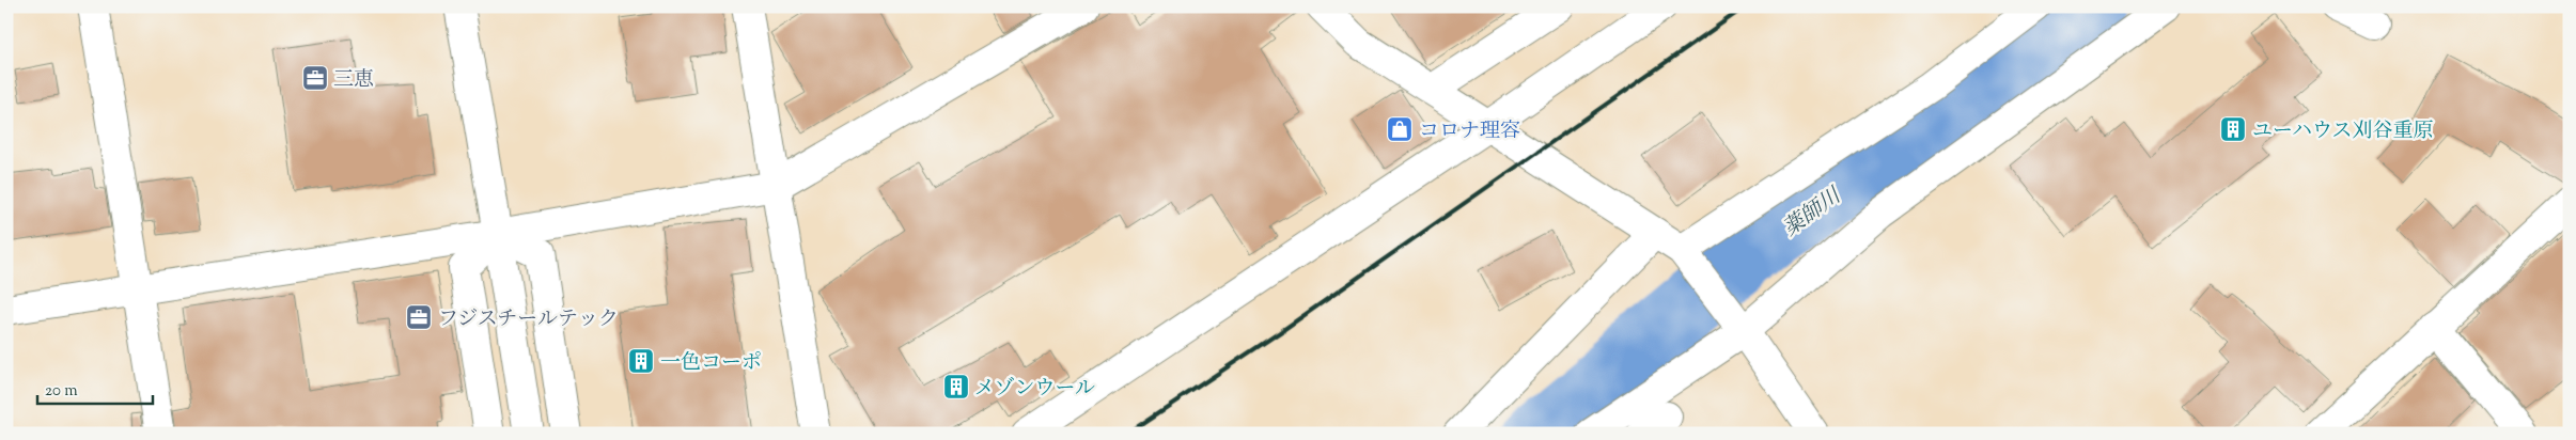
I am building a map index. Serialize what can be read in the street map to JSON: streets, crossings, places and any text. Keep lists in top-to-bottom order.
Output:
{
  "water": ["薬師川"],
  "places": {
    "office": ["三恵", "フジスチールテック"],
    "shop": ["コロナ理容"],
    "building": ["ユーハウス刈谷重原", "一色コーポ", "メゾンウール"]
  },
  "scale_bar": "20 m"
}
